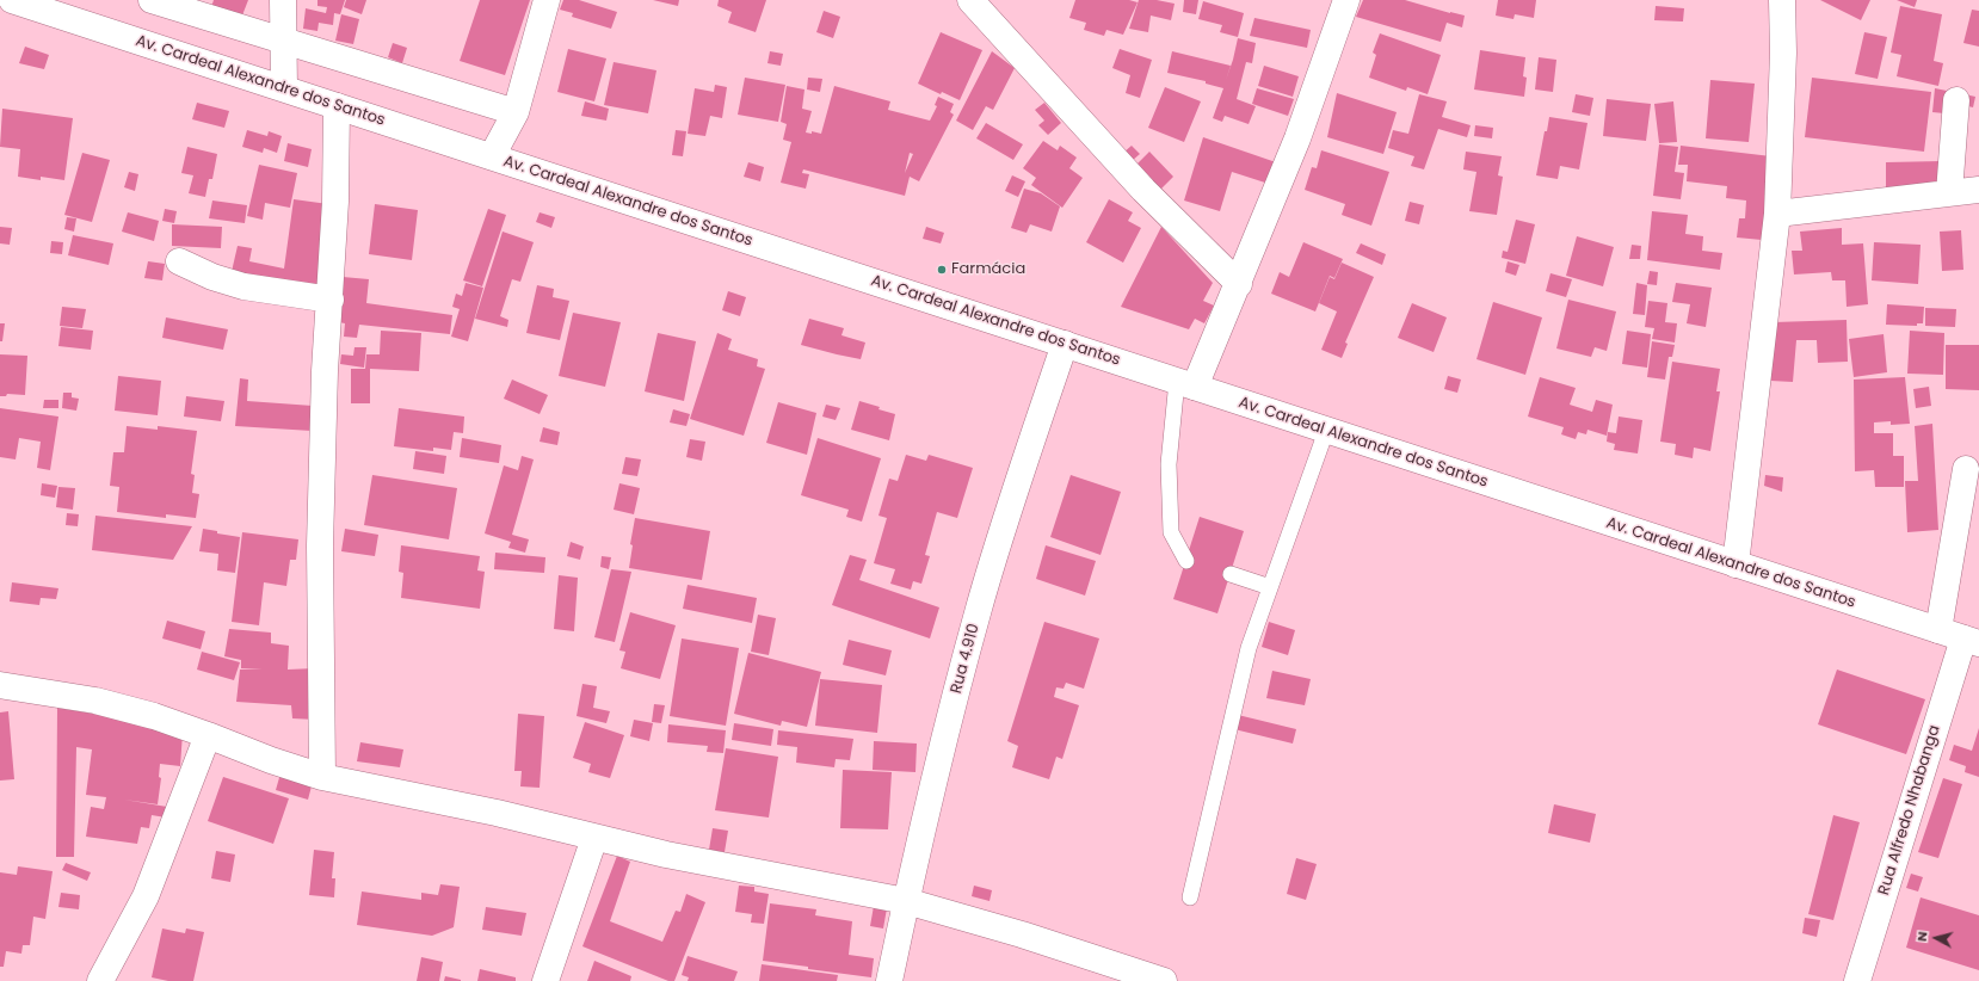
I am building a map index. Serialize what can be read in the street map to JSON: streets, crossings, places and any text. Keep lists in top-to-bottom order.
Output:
{
  "streets": {
    "street": ["Av. Cardeal Alexandre dos Santos", "Rua 4.910", "Rua Alfredo Nhabanga"]
  },
  "crossings": [
    ["Av. Cardeal Alexandre dos Santos", "Rua 4.910"],
    ["Av. Cardeal Alexandre dos Santos", "Rua Alfredo Nhabanga"]
  ],
  "places": ["Farmácia"],
  "north": "left"
}
